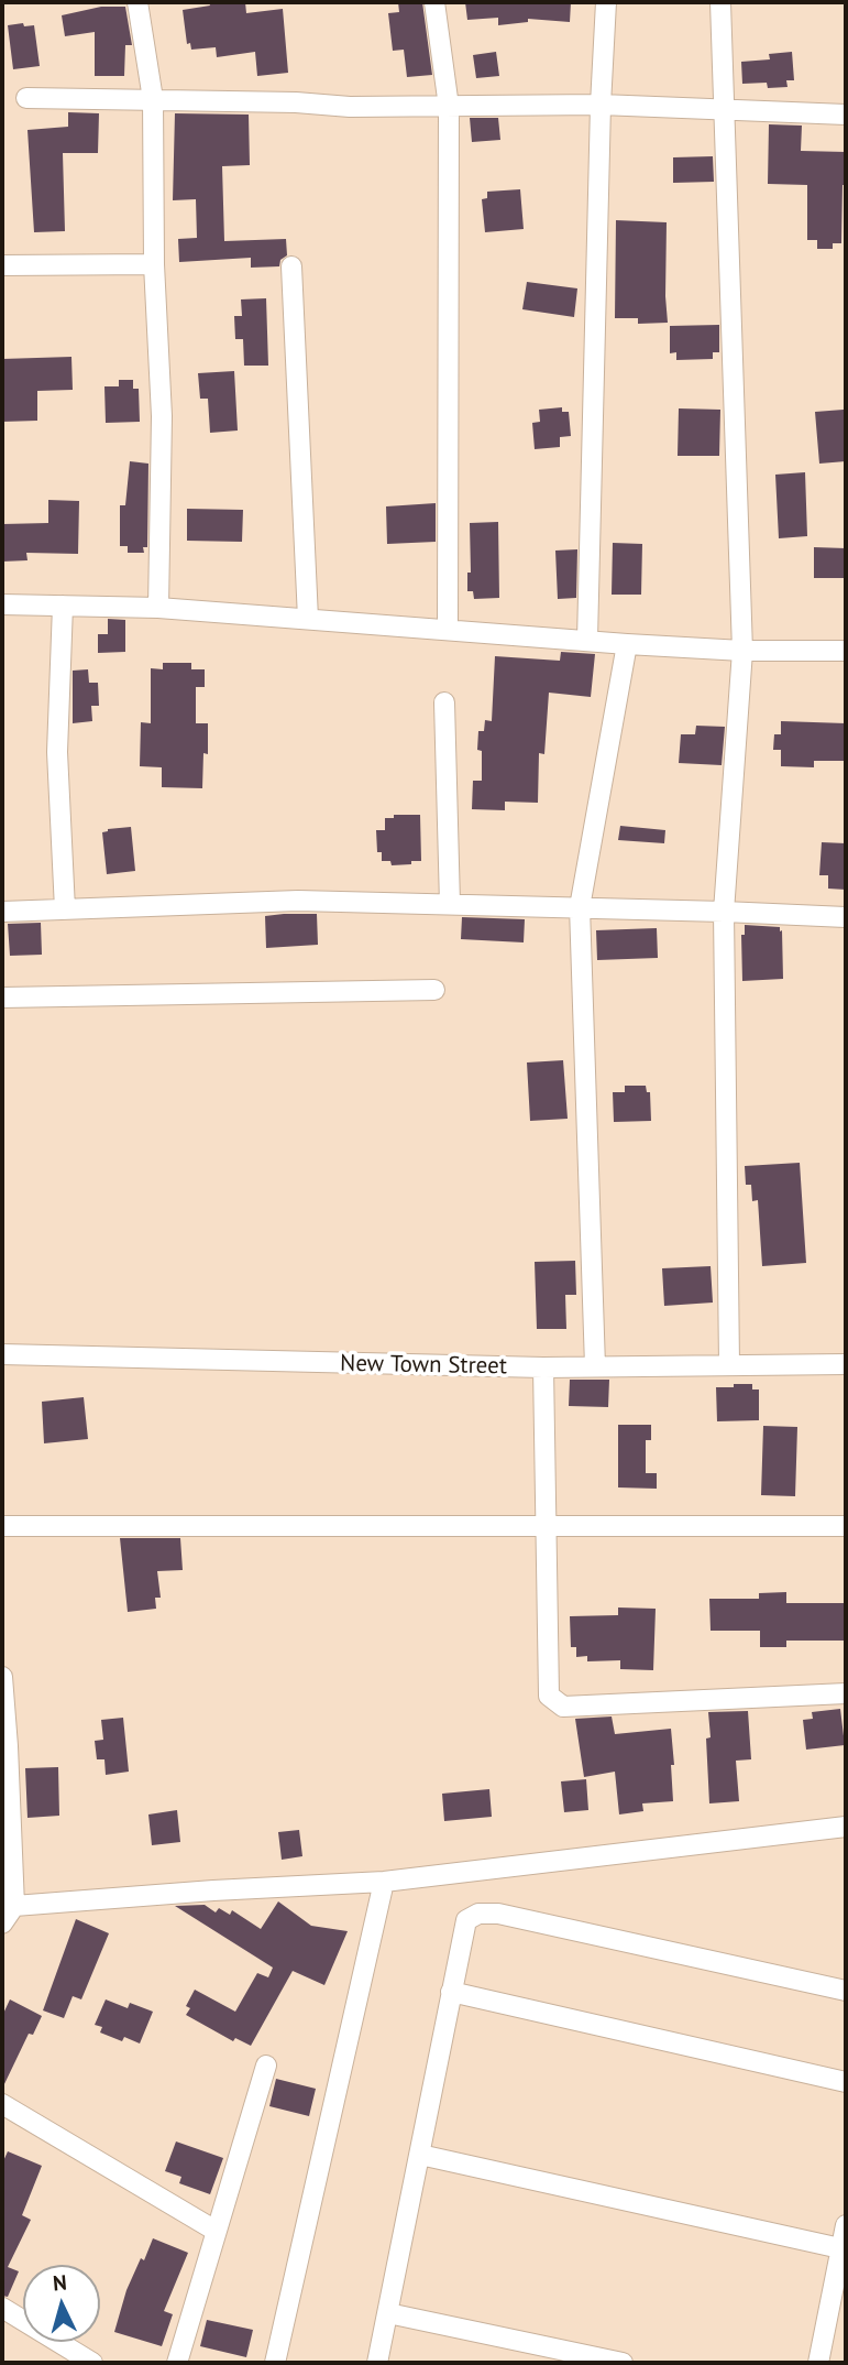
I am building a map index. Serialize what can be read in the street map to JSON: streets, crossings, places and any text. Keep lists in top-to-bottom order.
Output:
{
  "streets": {
    "street": ["New Town Street"]
  },
  "north": "top"
}
